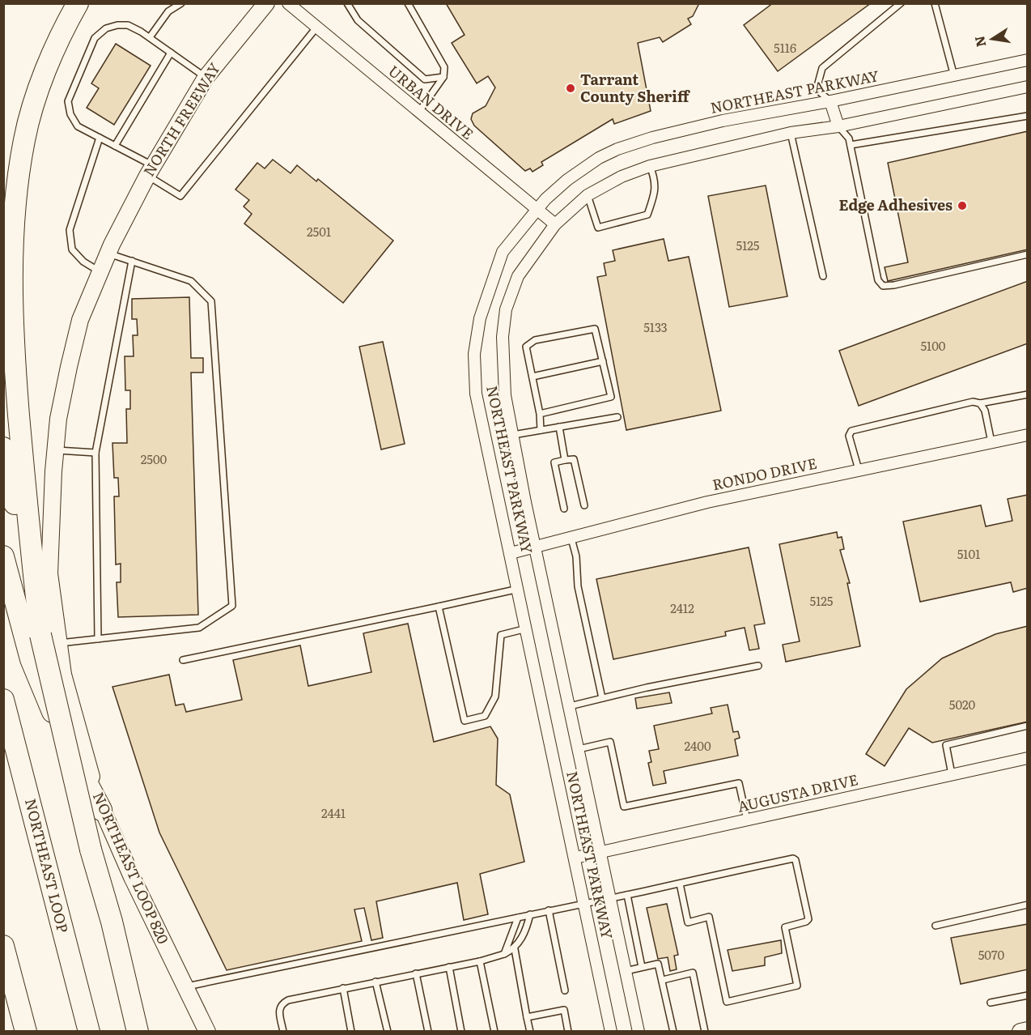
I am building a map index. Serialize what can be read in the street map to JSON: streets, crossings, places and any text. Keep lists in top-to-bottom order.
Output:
{
  "streets": {
    "highway": ["NORTHEAST LOOP"],
    "main road": ["NORTH FREEWAY", "NORTHEAST LOOP 820"],
    "street": [
      "NORTHEAST PARKWAY",
      "URBAN DRIVE",
      "RONDO DRIVE",
      "AUGUSTA DRIVE"
    ]
  },
  "crossings": [
    ["NORTHEAST PARKWAY", "URBAN DRIVE"],
    ["NORTHEAST PARKWAY", "RONDO DRIVE"],
    ["NORTHEAST PARKWAY", "AUGUSTA DRIVE"],
    ["NORTH FREEWAY", "NORTHEAST LOOP 820"]
  ],
  "places": ["Tarrant County Sheriff", "Edge Adhesives"],
  "house_numbers": [
    "5116",
    "2501",
    "5125",
    "5133",
    "5100",
    "2500",
    "5101",
    "5125",
    "2412",
    "5020",
    "2400",
    "2441",
    "5070"
  ],
  "north": "left"
}
